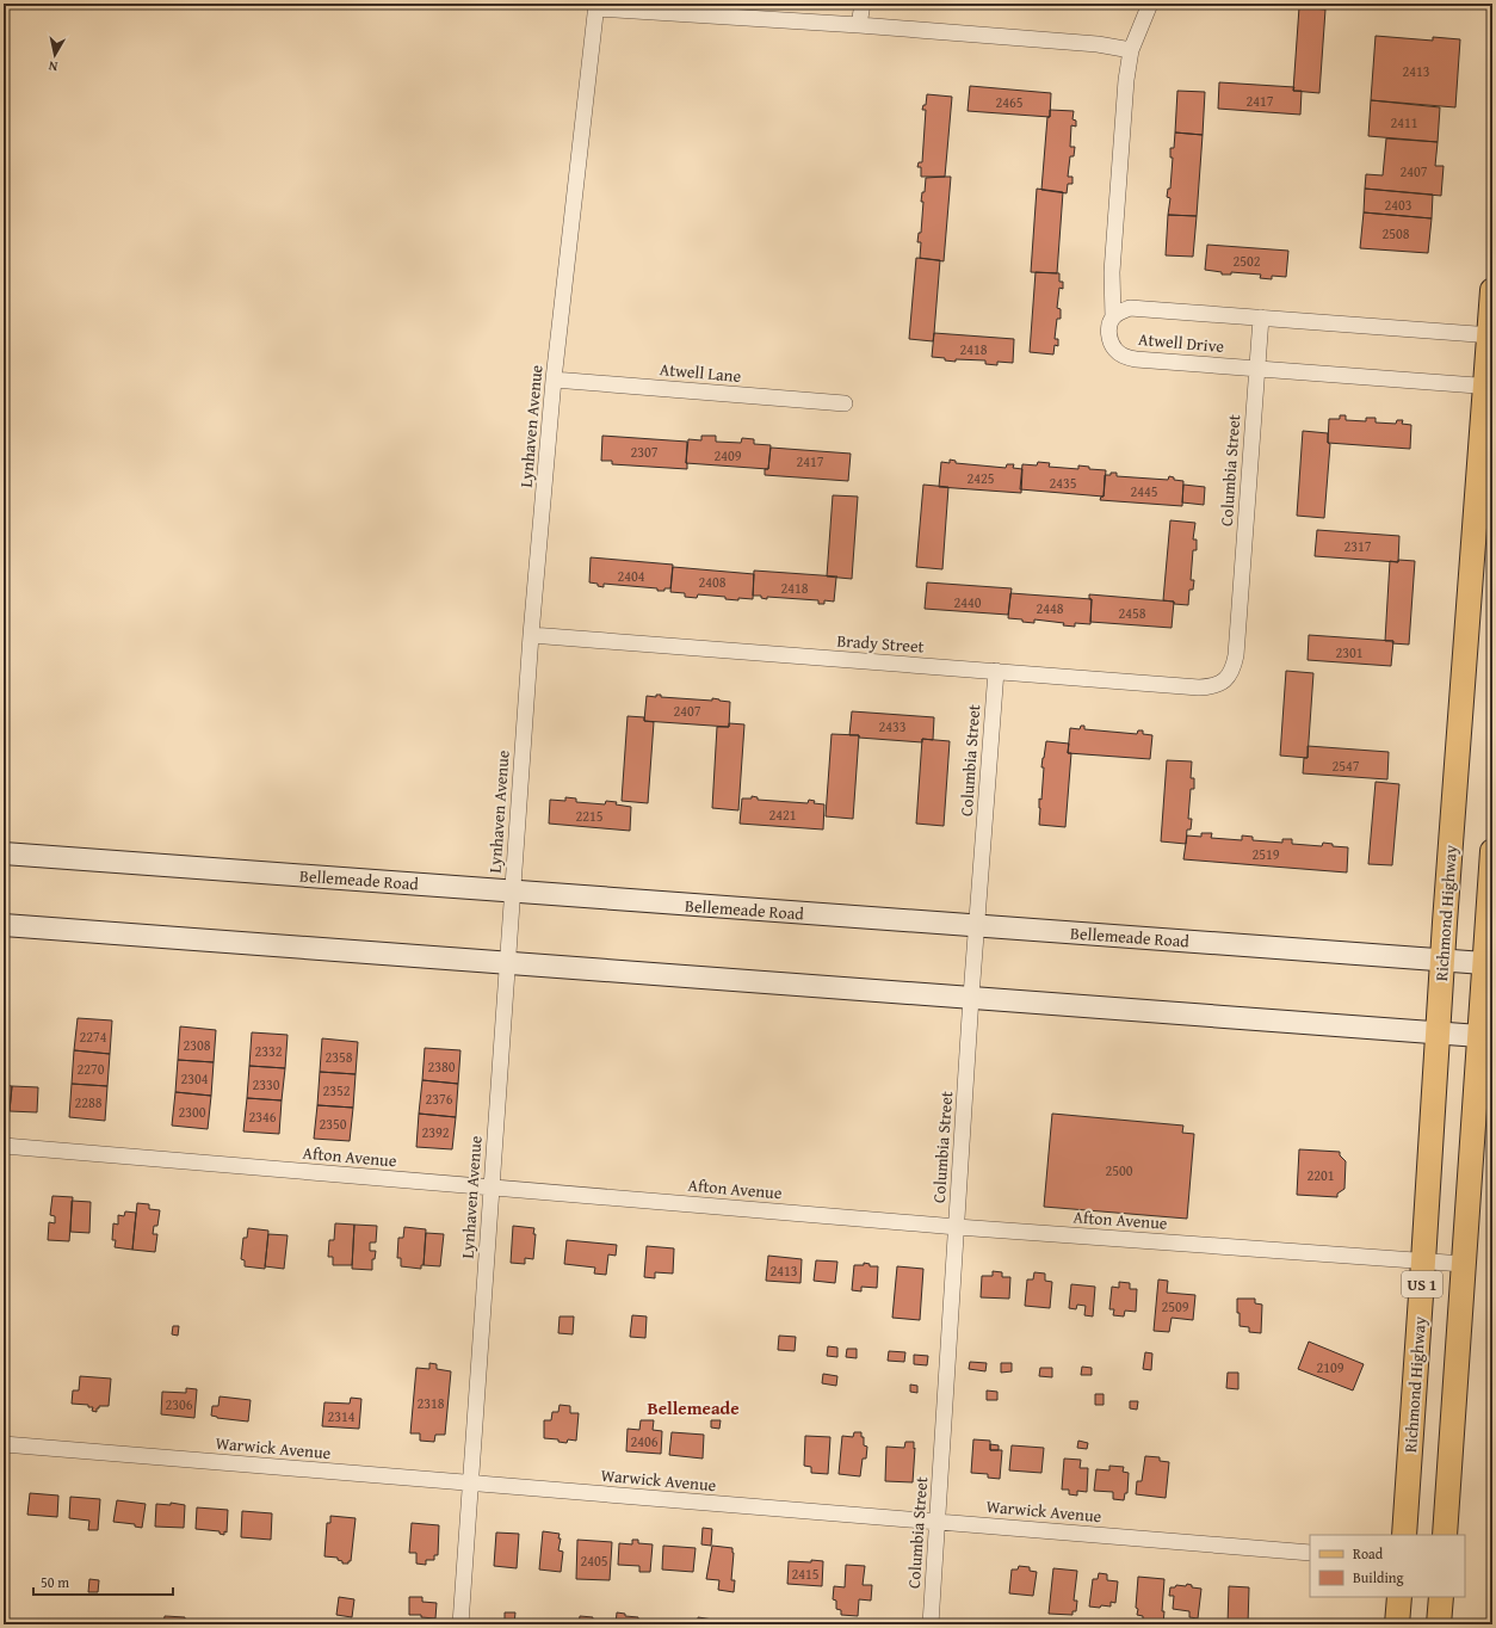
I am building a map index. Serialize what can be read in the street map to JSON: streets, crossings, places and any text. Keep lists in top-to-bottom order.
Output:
{
  "streets": {
    "main road": ["Bellemeade Road", "Richmond Highway", "US 1"],
    "street": [
      "Atwell Drive",
      "Atwell Lane",
      "Lynhaven Avenue",
      "Columbia Street",
      "Brady Street",
      "Afton Avenue",
      "Warwick Avenue"
    ]
  },
  "crossings": [
    ["Atwell Drive", "Columbia Street"],
    ["Atwell Drive", "Richmond Highway"],
    ["Atwell Lane", "Lynhaven Avenue"],
    ["Lynhaven Avenue", "Brady Street"],
    ["Lynhaven Avenue", "Bellemeade Road"],
    ["Lynhaven Avenue", "Afton Avenue"],
    ["Lynhaven Avenue", "Warwick Avenue"],
    ["Columbia Street", "Brady Street"],
    ["Columbia Street", "Bellemeade Road"],
    ["Columbia Street", "Afton Avenue"],
    ["Columbia Street", "Warwick Avenue"],
    ["Bellemeade Road", "Richmond Highway"],
    ["Bellemeade Road", "US 1"],
    ["Richmond Highway", "Afton Avenue"],
    ["Afton Avenue", "US 1"]
  ],
  "districts": ["Bellemeade"],
  "house_numbers": [
    "2413",
    "2417",
    "2465",
    "2411",
    "2407",
    "2403",
    "2508",
    "2502",
    "2418",
    "2307",
    "2409",
    "2417",
    "2425",
    "2435",
    "2445",
    "2317",
    "2404",
    "2408",
    "2418",
    "2440",
    "2448",
    "2458",
    "2301",
    "2407",
    "2433",
    "2547",
    "2421",
    "2215",
    "2519",
    "2274",
    "2308",
    "2332",
    "2358",
    "2380",
    "2270",
    "2304",
    "2330",
    "2352",
    "2376",
    "2288",
    "2300",
    "2346",
    "2350",
    "2392",
    "2500",
    "2201",
    "2413",
    "2509",
    "2109",
    "2318",
    "2306",
    "2314",
    "2406",
    "2405",
    "2415"
  ],
  "legend": ["Road", "Building"],
  "scale_bar": "50 m",
  "north": "bottom"
}
